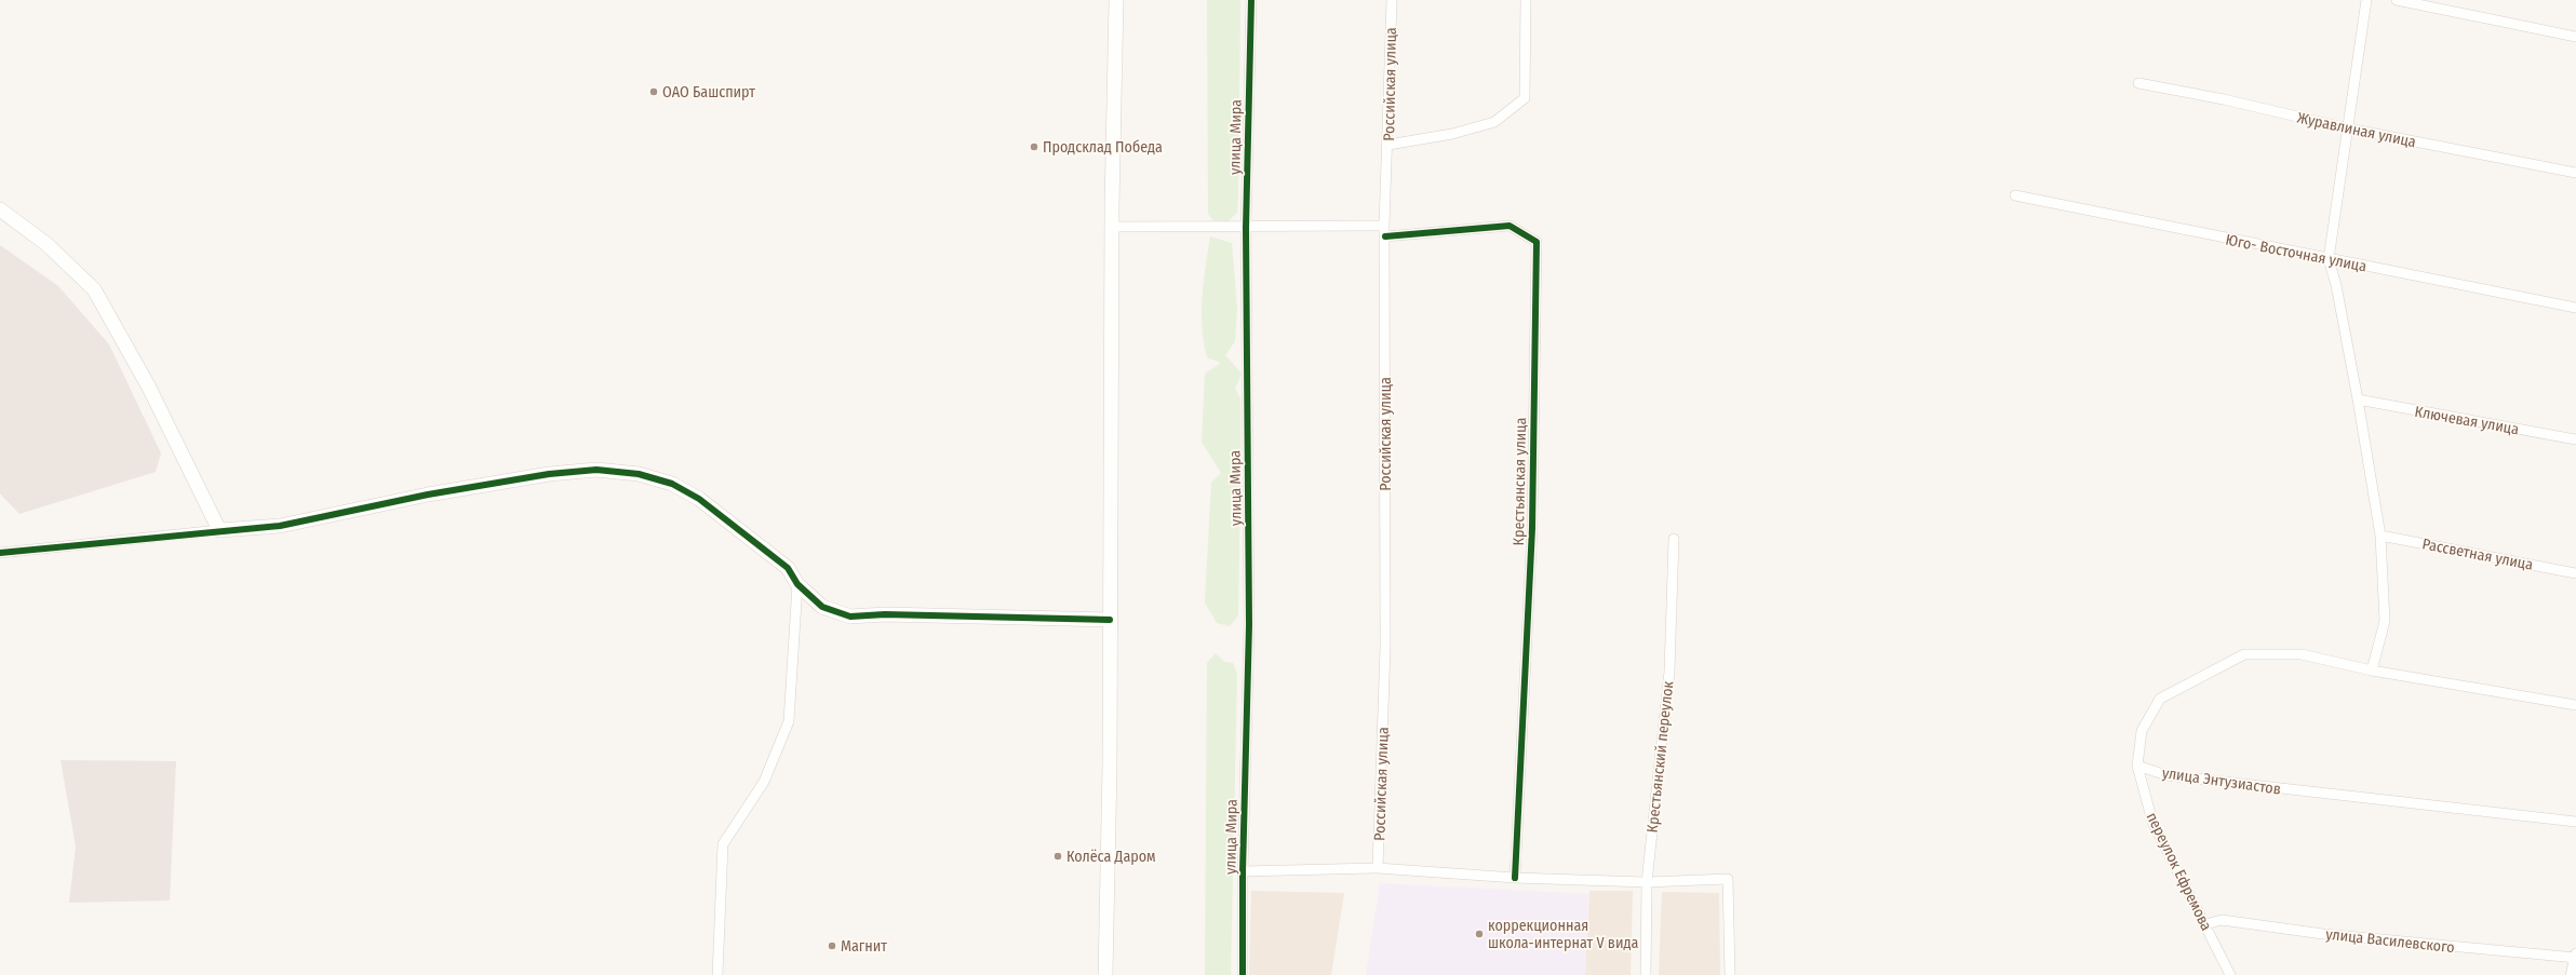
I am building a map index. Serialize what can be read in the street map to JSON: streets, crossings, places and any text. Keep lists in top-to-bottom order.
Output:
{
  "streets": {
    "street": [
      "Российская улица",
      "Журавлиная улица",
      "улица Мира",
      "Юго- Восточная улица",
      "Ключевая улица",
      "Крестьянская улица",
      "Рассветная улица",
      "Крестьянский переулок",
      "улица Энтузиастов",
      "переулок Ефремова",
      "улица Василевского"
    ]
  },
  "crossings": [
    ["Российская улица", "Крестьянская улица"],
    ["улица Энтузиастов", "переулок Ефремова"],
    ["переулок Ефремова", "улица Василевского"]
  ],
  "places": [
    "ОАО Башспирт",
    "Продсклад Победа",
    "Колёса Даром",
    "коррекционная школа-интернат V вида",
    "Магнит"
  ]
}
